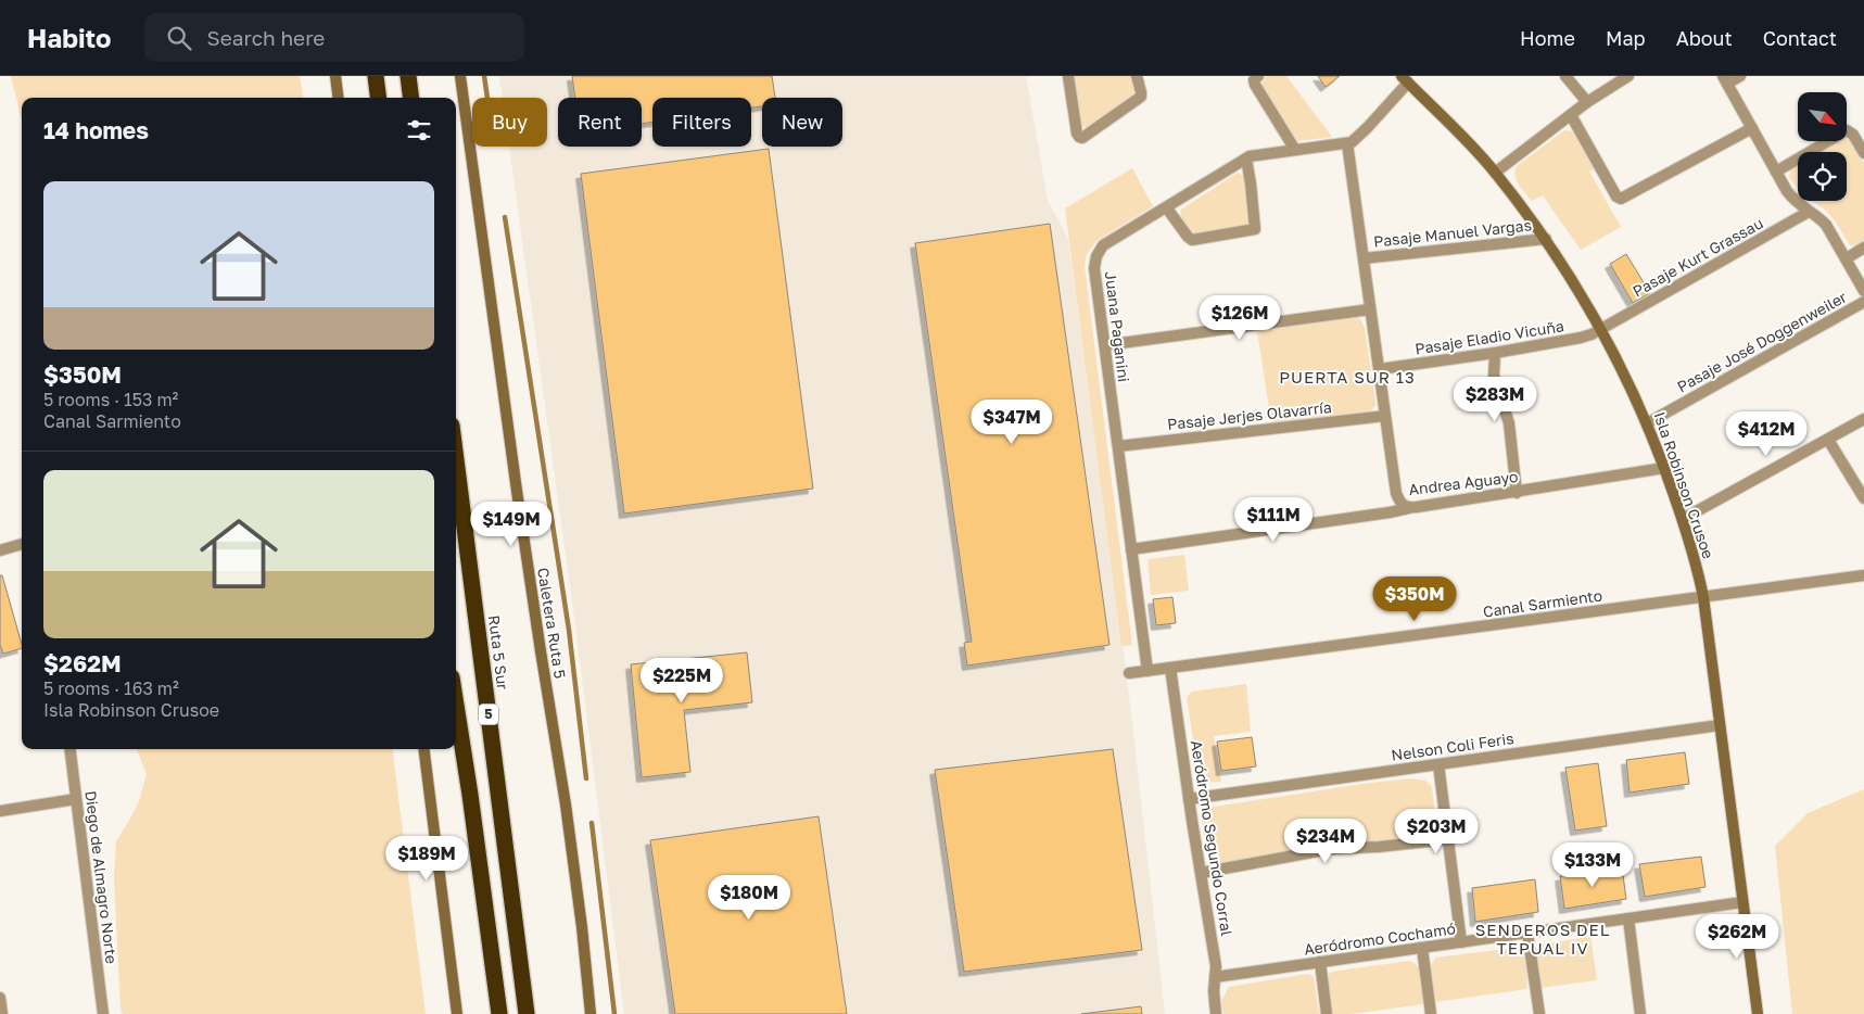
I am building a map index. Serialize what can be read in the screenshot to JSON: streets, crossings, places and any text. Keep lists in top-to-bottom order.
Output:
{
  "streets": {
    "highway": ["Ruta 5 Sur", "5"],
    "street": [
      "Pasaje Manuel Vargas",
      "Pasaje Kurt Grassau",
      "Juana Paganini",
      "Pasaje Eladio Vicuña",
      "Pasaje José Doggenweiler",
      "Pasaje Jerjes Olavarría",
      "Andrea Aguayo",
      "Isla Robinson Crusoe",
      "Canal Sarmiento",
      "Caletera Ruta 5",
      "Nelson Coli Feris",
      "Aeródromo Segundo Corral",
      "Diego de Almagro Norte",
      "Aeródromo Cochamó"
    ]
  },
  "crossings": [
    ["Pasaje Manuel Vargas", "Andrea Aguayo"],
    ["Pasaje Manuel Vargas", "Isla Robinson Crusoe"],
    ["Pasaje Kurt Grassau", "Pasaje Eladio Vicuña"],
    ["Pasaje Kurt Grassau", "Isla Robinson Crusoe"],
    ["Juana Paganini", "Pasaje Jerjes Olavarría"],
    ["Juana Paganini", "Andrea Aguayo"],
    ["Juana Paganini", "Canal Sarmiento"],
    ["Pasaje Eladio Vicuña", "Andrea Aguayo"],
    ["Pasaje Eladio Vicuña", "Isla Robinson Crusoe"],
    ["Pasaje José Doggenweiler", "Isla Robinson Crusoe"],
    ["Pasaje Jerjes Olavarría", "Andrea Aguayo"],
    ["Andrea Aguayo", "Isla Robinson Crusoe"],
    ["Isla Robinson Crusoe", "Canal Sarmiento"],
    ["Isla Robinson Crusoe", "Nelson Coli Feris"],
    ["Isla Robinson Crusoe", "Aeródromo Cochamó"],
    ["Canal Sarmiento", "Aeródromo Segundo Corral"],
    ["Nelson Coli Feris", "Aeródromo Segundo Corral"],
    ["Aeródromo Segundo Corral", "Aeródromo Cochamó"]
  ],
  "districts": ["PUERTA SUR 13", "SENDEROS DEL TEPUAL IV"],
  "north": "bottom right",
  "page": {
    "header": "Habito",
    "search": "Search here",
    "nav": [
      "Home",
      "Map",
      "About",
      "Contact"
    ],
    "chip": [
      "Buy",
      "Rent",
      "Filters",
      "New"
    ],
    "heading": "14 homes",
    "list": [
      {
        "name": "$350M",
        "note": "5 rooms · 153 m² · Canal Sarmiento"
      },
      {
        "name": "$262M",
        "note": "5 rooms · 163 m² · Isla Robinson Crusoe"
      }
    ],
    "price": [
      "$126M",
      "$283M",
      "$347M",
      "$412M",
      "$111M",
      "$149M",
      "$350M",
      "$225M",
      "$203M",
      "$234M",
      "$189M",
      "$133M",
      "$180M",
      "$262M"
    ]
  }
}
